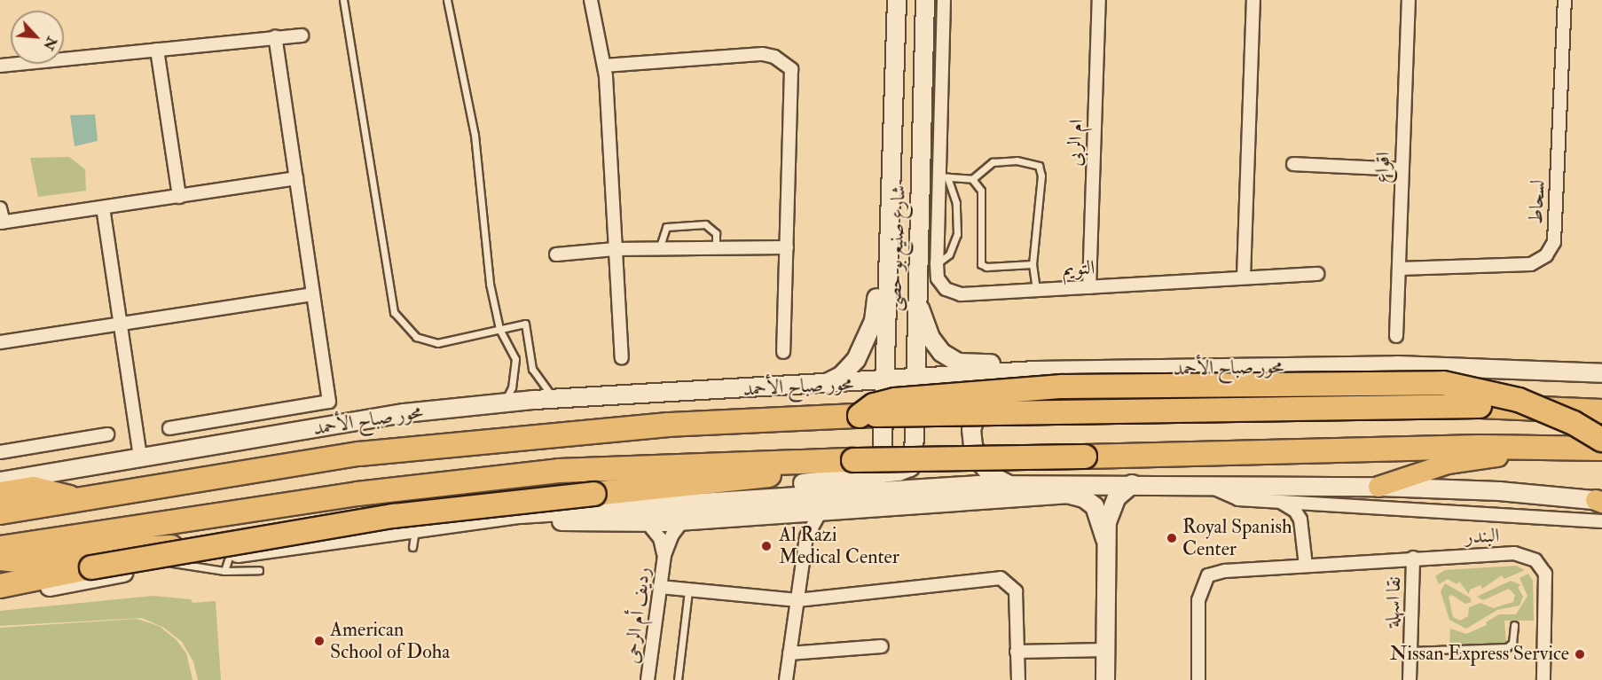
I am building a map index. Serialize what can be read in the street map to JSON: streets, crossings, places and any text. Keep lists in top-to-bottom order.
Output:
{
  "streets": {
    "highway": ["محور صباح الأحمد"],
    "street": [
      "ام الربى",
      "اقواع",
      "لسحاط",
      "شارع صنيع بو حصى",
      "التويم",
      "البندر",
      "نقا اسهلة",
      "رديف أم الرحى"
    ]
  },
  "crossings": [
    ["ام الربى", "التويم"],
    ["اقواع", "لسحاط"],
    ["شارع صنيع بو حصى", "التويم"],
    ["شارع صنيع بو حصى", "محور صباح الأحمد"],
    ["شارع صنيع بو حصى", "رديف أم الرحى"],
    ["البندر", "نقا اسهلة"]
  ],
  "places": [
    "Royal Spanish Center",
    "Al Razi Medical Center",
    "American School of Doha",
    "Nissan Express Service"
  ],
  "north": "bottom right"
}
